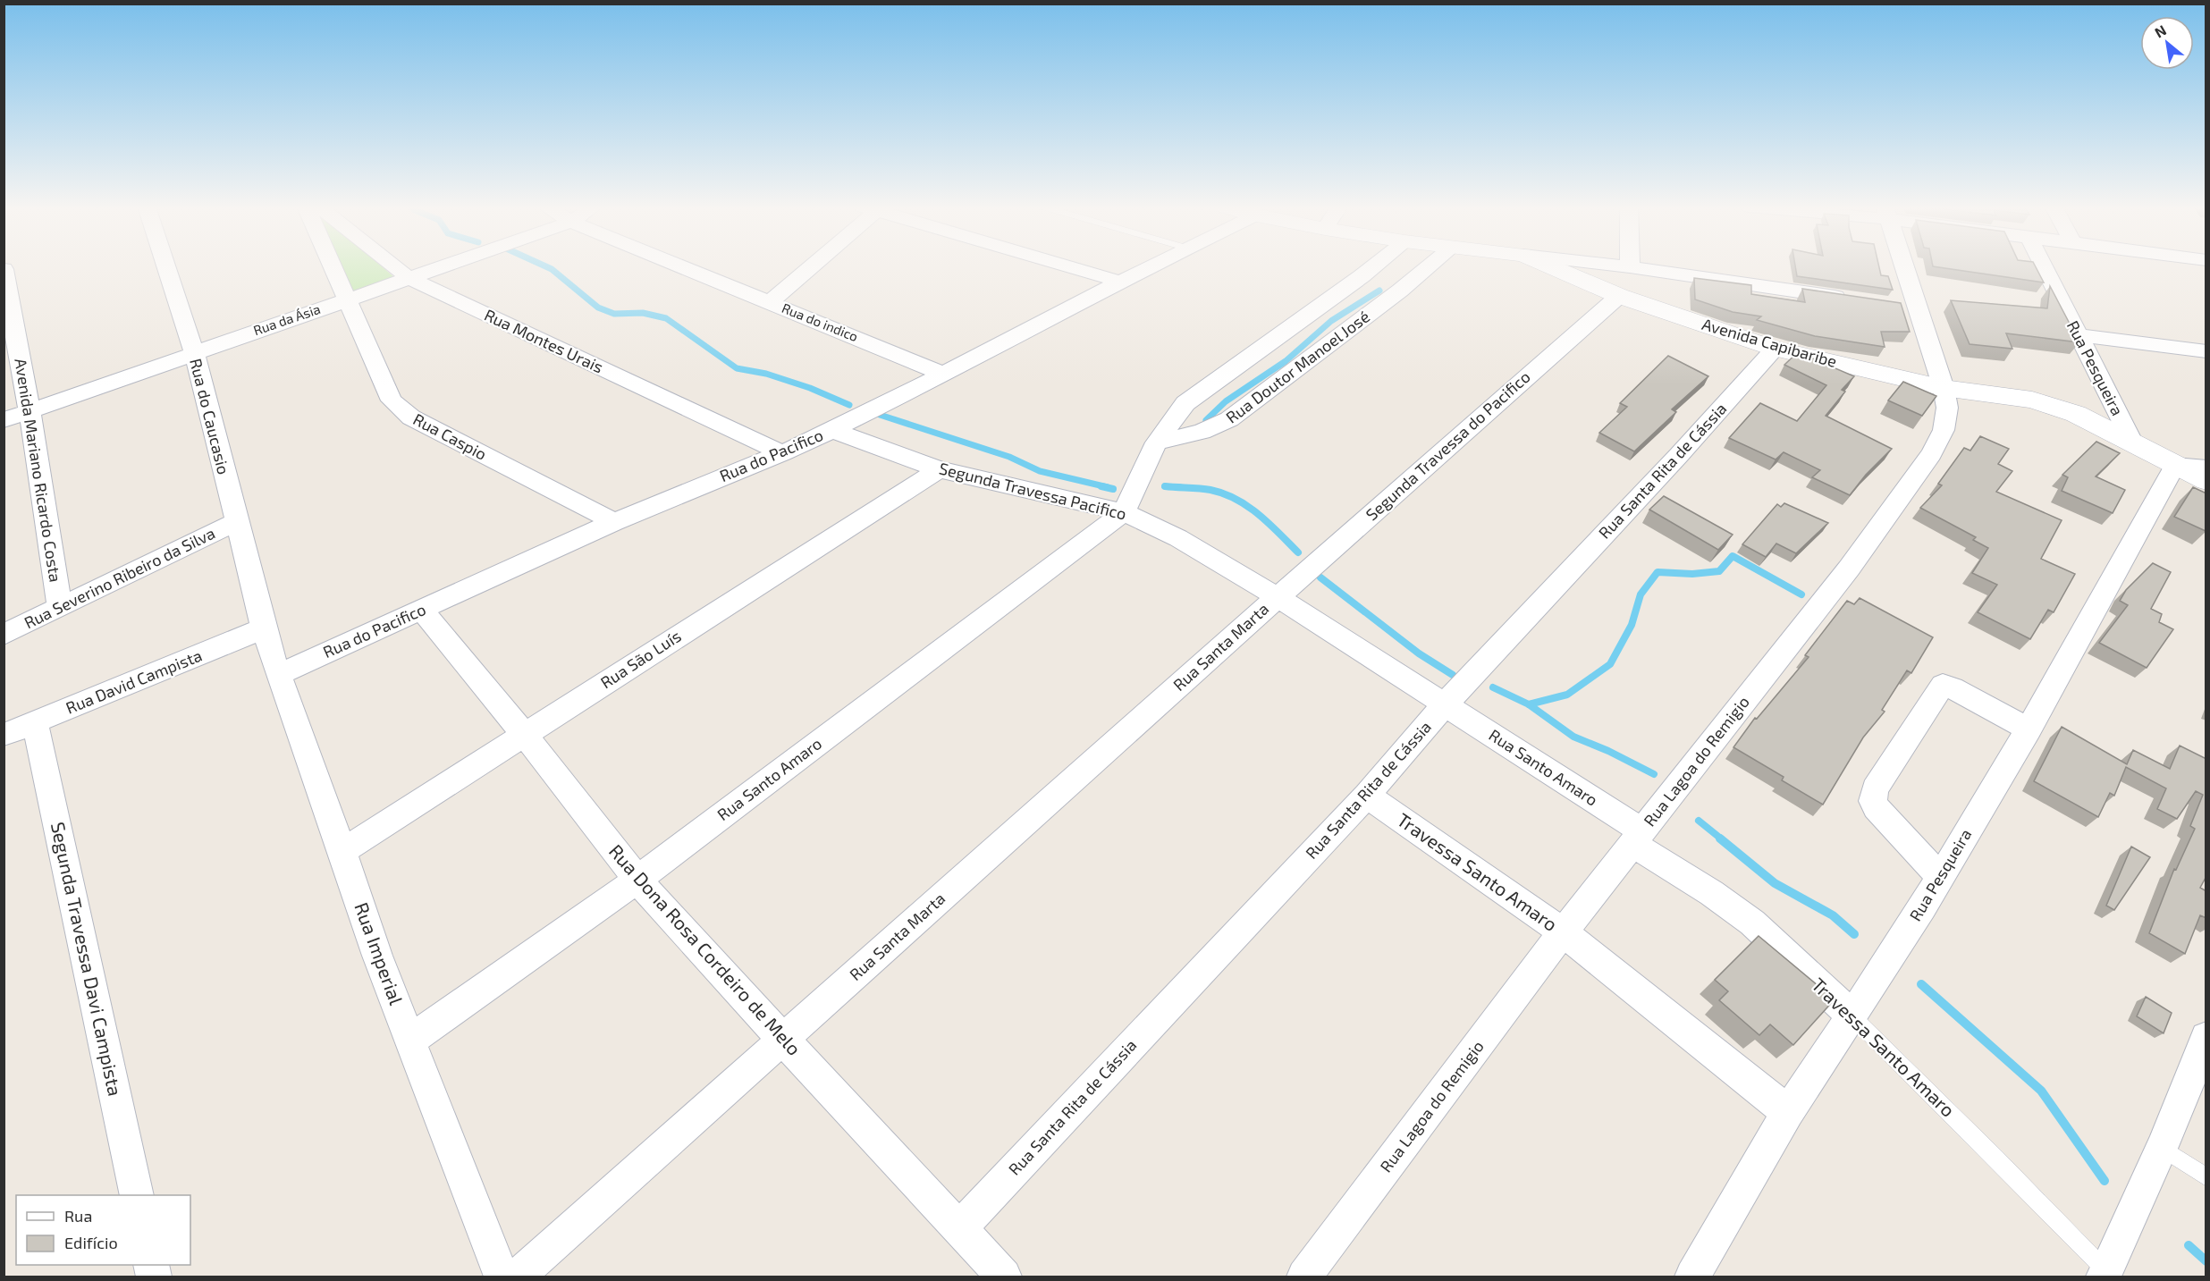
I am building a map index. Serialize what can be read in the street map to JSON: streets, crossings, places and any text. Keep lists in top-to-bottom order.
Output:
{
  "streets": {
    "street": [
      "Rua da Ásia",
      "Rua do indico",
      "Rua Montes Urais",
      "Avenida Capibaribe",
      "Rua Doutor Manoel José",
      "Rua Pesqueira",
      "Rua do Caucasio",
      "Rua Caspio",
      "Segunda Travessa do Pacifico",
      "Rua do Pacifico",
      "Avenida Mariano Ricardo Costa",
      "Rua Santa Rita de Cássia",
      "Segunda Travessa Pacifico",
      "Rua Severino Ribeiro da Silva",
      "Rua Santa Marta",
      "Rua São Luís",
      "Rua David Campista",
      "Rua Lagoa do Remigio",
      "Rua Santo Amaro",
      "Travessa Santo Amaro",
      "Rua Dona Rosa Cordeiro de Melo",
      "Rua Imperial",
      "Segunda Travessa Davi Campista"
    ]
  },
  "crossings": [
    ["Rua da Ásia", "Rua Montes Urais"],
    ["Rua da Ásia", "Rua do Caucasio"],
    ["Rua da Ásia", "Rua Caspio"],
    ["Rua da Ásia", "Avenida Mariano Ricardo Costa"],
    ["Rua do indico", "Rua do Pacifico"],
    ["Rua Montes Urais", "Rua do Pacifico"],
    ["Avenida Capibaribe", "Rua Pesqueira"],
    ["Avenida Capibaribe", "Segunda Travessa do Pacifico"],
    ["Avenida Capibaribe", "Rua Santa Rita de Cássia"],
    ["Avenida Capibaribe", "Rua Lagoa do Remigio"],
    ["Rua Pesqueira", "Travessa Santo Amaro"],
    ["Rua do Caucasio", "Rua Severino Ribeiro da Silva"],
    ["Rua do Caucasio", "Rua David Campista"],
    ["Rua do Caucasio", "Rua Imperial"],
    ["Rua Caspio", "Rua do Pacifico"],
    ["Segunda Travessa do Pacifico", "Segunda Travessa Pacifico"],
    ["Segunda Travessa do Pacifico", "Rua Santa Marta"],
    ["Rua do Pacifico", "Segunda Travessa Pacifico"],
    ["Rua do Pacifico", "Rua Dona Rosa Cordeiro de Melo"],
    ["Rua do Pacifico", "Rua Imperial"],
    ["Avenida Mariano Ricardo Costa", "Rua Severino Ribeiro da Silva"],
    ["Rua Santa Rita de Cássia", "Segunda Travessa Pacifico"],
    ["Rua Santa Rita de Cássia", "Rua Santo Amaro"],
    ["Rua Santa Rita de Cássia", "Travessa Santo Amaro"],
    ["Rua Santa Rita de Cássia", "Rua Dona Rosa Cordeiro de Melo"],
    ["Segunda Travessa Pacifico", "Rua Santa Marta"],
    ["Segunda Travessa Pacifico", "Rua São Luís"],
    ["Segunda Travessa Pacifico", "Rua Santo Amaro"],
    ["Rua Santa Marta", "Rua Dona Rosa Cordeiro de Melo"],
    ["Rua São Luís", "Rua Dona Rosa Cordeiro de Melo"],
    ["Rua São Luís", "Rua Imperial"],
    ["Rua David Campista", "Rua Imperial"],
    ["Rua David Campista", "Segunda Travessa Davi Campista"],
    ["Rua Lagoa do Remigio", "Rua Santo Amaro"],
    ["Rua Lagoa do Remigio", "Travessa Santo Amaro"],
    ["Rua Santo Amaro", "Travessa Santo Amaro"],
    ["Rua Santo Amaro", "Rua Dona Rosa Cordeiro de Melo"],
    ["Rua Santo Amaro", "Rua Imperial"]
  ],
  "legend": ["Rua", "Edifício"],
  "north": "top left"
}
